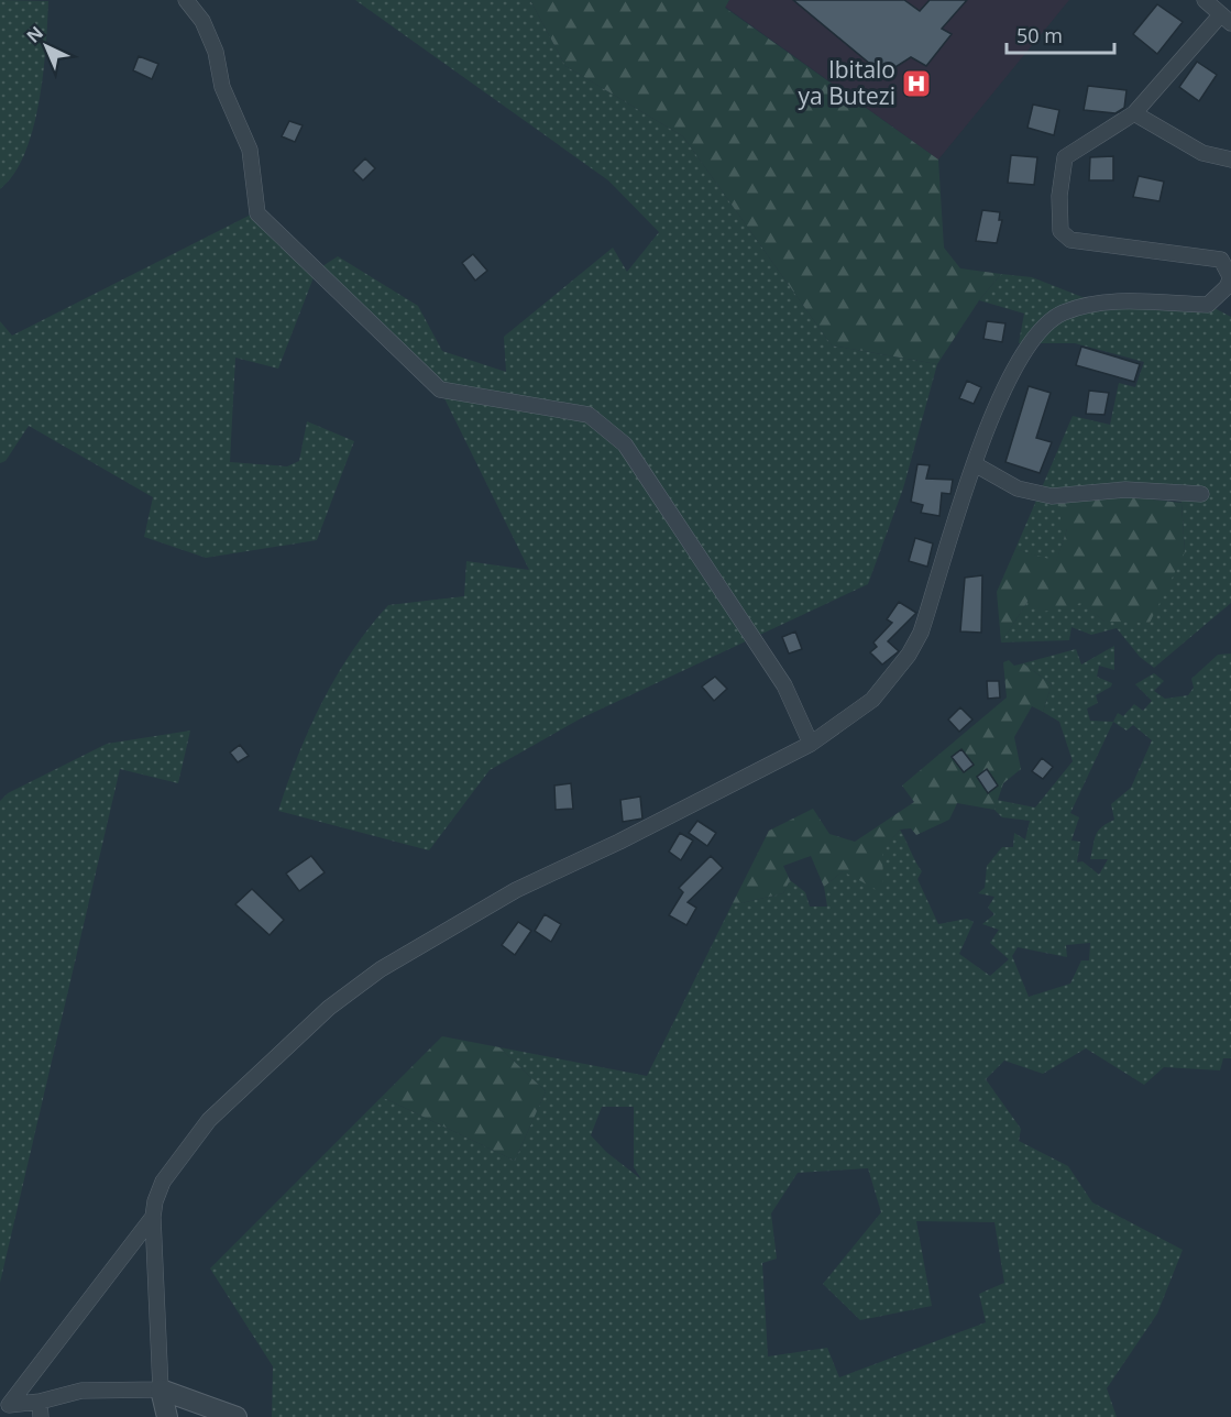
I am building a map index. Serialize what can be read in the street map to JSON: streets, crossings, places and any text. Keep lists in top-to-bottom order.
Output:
{
  "places": {
    "hospital": ["Ibitalo ya Butezi"]
  },
  "scale_bar": "50 m",
  "north": "top left"
}
